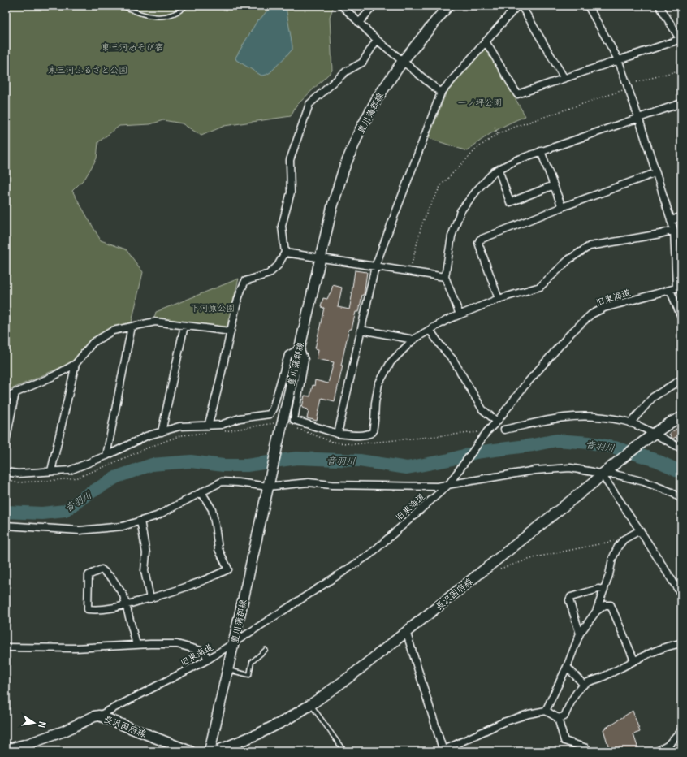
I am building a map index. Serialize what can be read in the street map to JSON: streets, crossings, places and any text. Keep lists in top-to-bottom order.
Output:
{
  "streets": {
    "main road": ["豊川蒲郡線", "長沢国府線"],
    "street": ["旧東海道"]
  },
  "crossings": [
    ["豊川蒲郡線", "旧東海道"],
    ["旧東海道", "長沢国府線"]
  ],
  "water": ["音羽川"],
  "parks": [
    "東三河あそび宿",
    "東三河ふるさと公園",
    "一ノ坪公園",
    "下河原公園"
  ],
  "north": "right"
}
